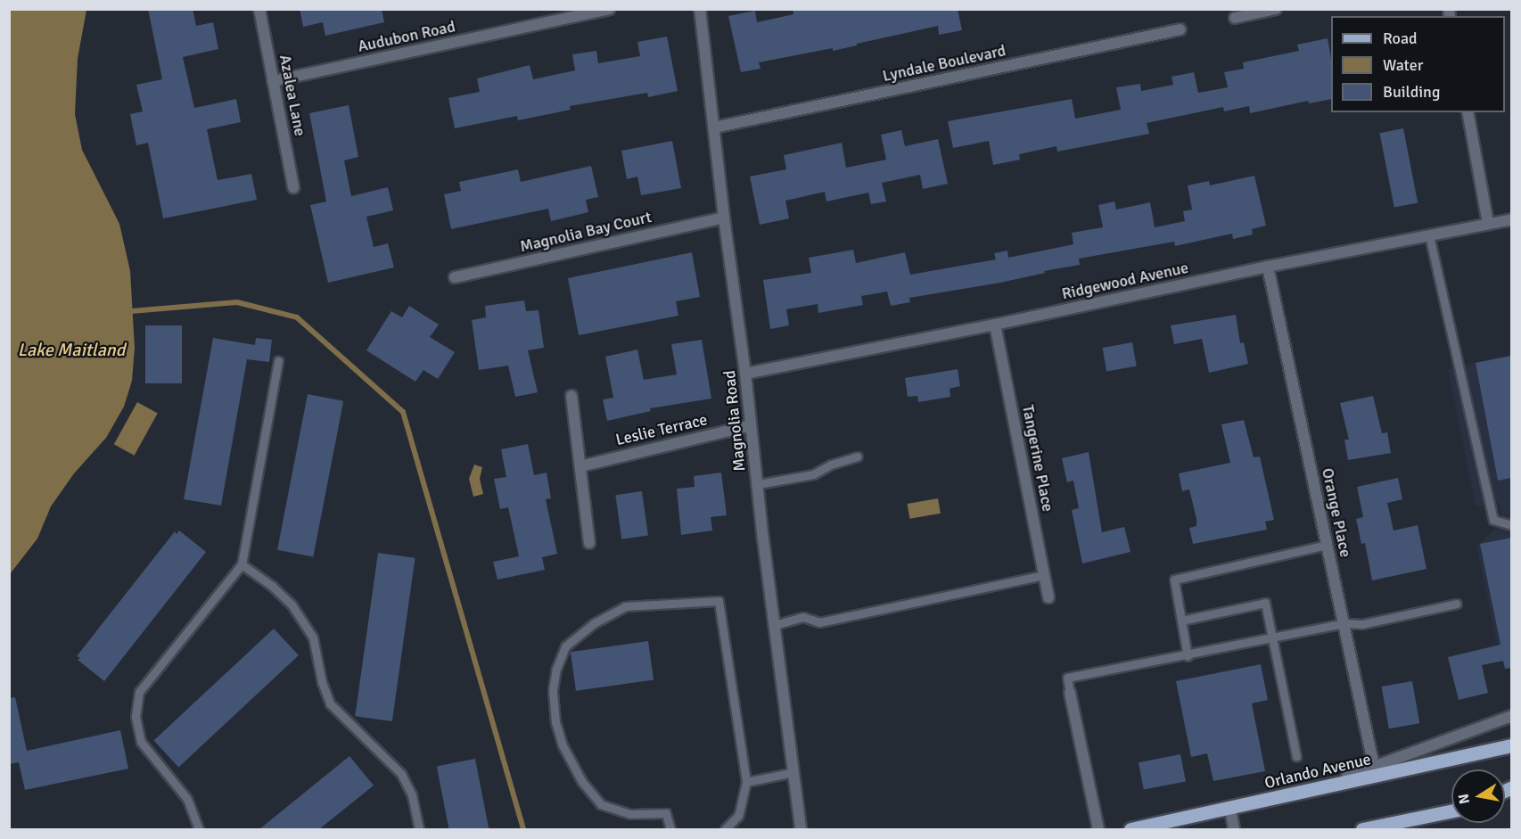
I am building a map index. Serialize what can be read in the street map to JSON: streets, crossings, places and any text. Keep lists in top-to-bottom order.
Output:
{
  "streets": {
    "main road": ["Orlando Avenue"],
    "street": [
      "Audubon Road",
      "Lyndale Boulevard",
      "Azalea Lane",
      "Magnolia Bay Court",
      "Ridgewood Avenue",
      "Magnolia Road",
      "Leslie Terrace",
      "Tangerine Place",
      "Orange Place"
    ]
  },
  "crossings": [
    ["Audubon Road", "Azalea Lane"],
    ["Lyndale Boulevard", "Magnolia Road"],
    ["Magnolia Bay Court", "Magnolia Road"],
    ["Ridgewood Avenue", "Magnolia Road"],
    ["Ridgewood Avenue", "Tangerine Place"],
    ["Ridgewood Avenue", "Orange Place"],
    ["Magnolia Road", "Leslie Terrace"]
  ],
  "water": ["Lake Maitland"],
  "legend": ["Road", "Water", "Building"],
  "north": "left"
}
